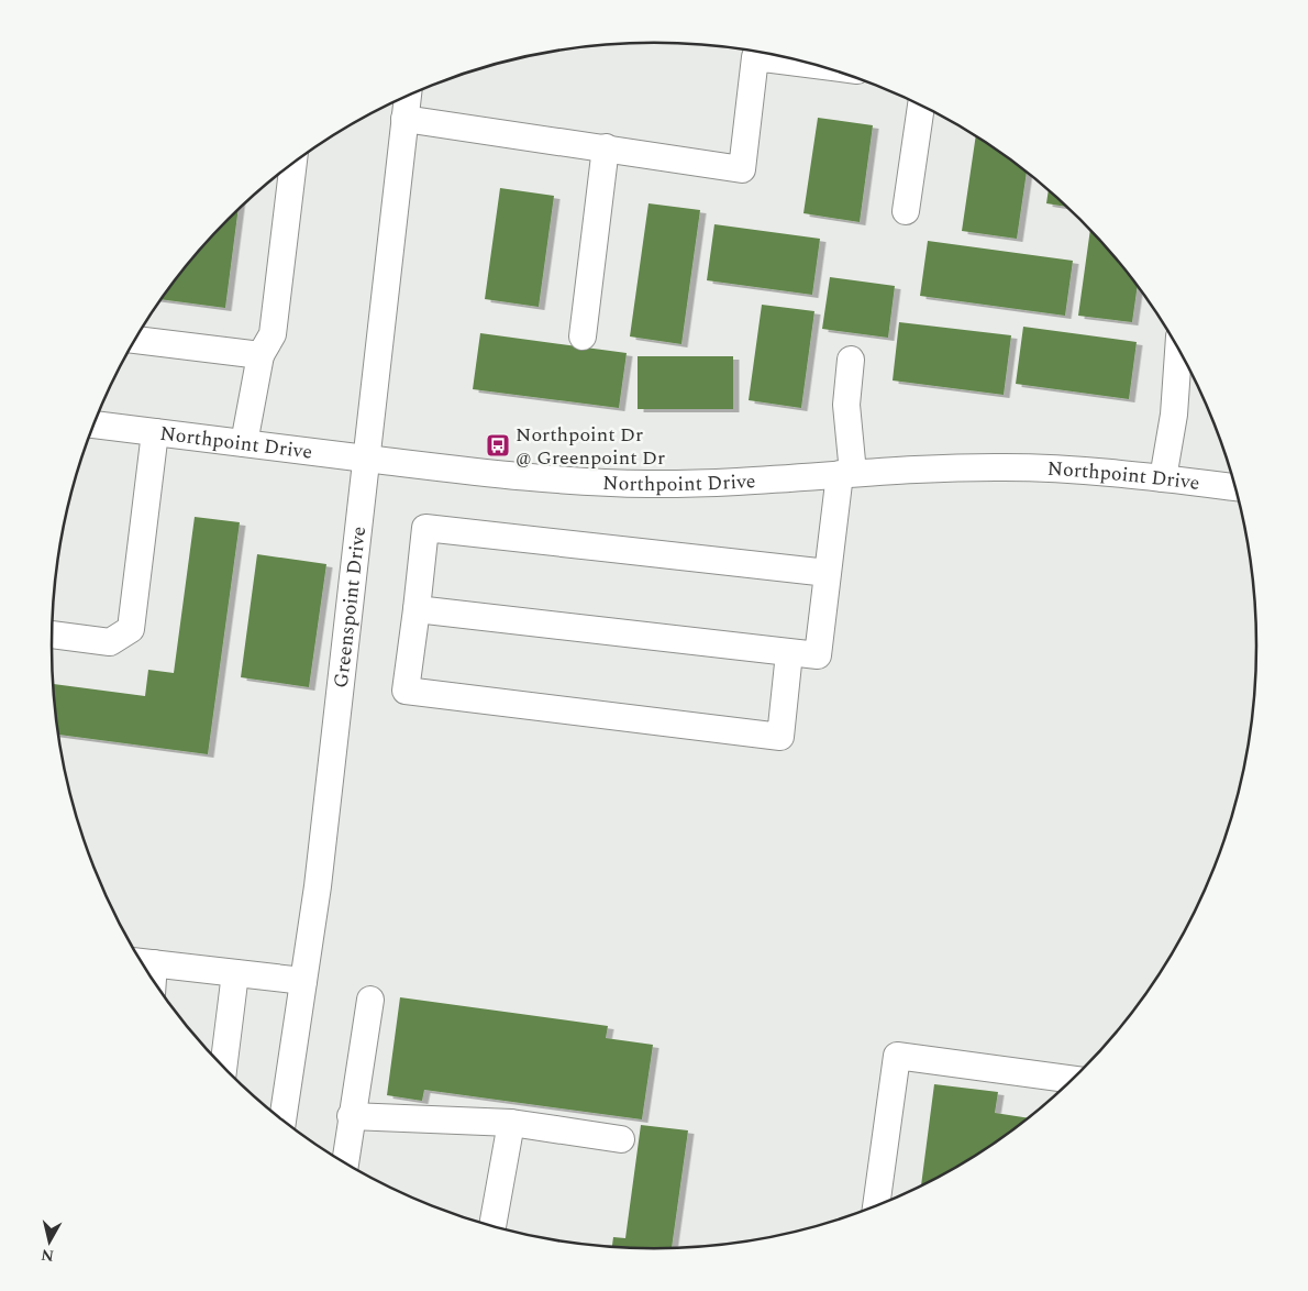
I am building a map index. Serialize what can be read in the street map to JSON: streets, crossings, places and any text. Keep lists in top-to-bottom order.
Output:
{
  "streets": {
    "street": ["Northpoint Drive", "Greenspoint Drive"]
  },
  "crossings": [
    ["Northpoint Drive", "Greenspoint Drive"]
  ],
  "places": {
    "bus stop": ["Northpoint Dr @ Greenpoint Dr"]
  },
  "north": "bottom"
}
